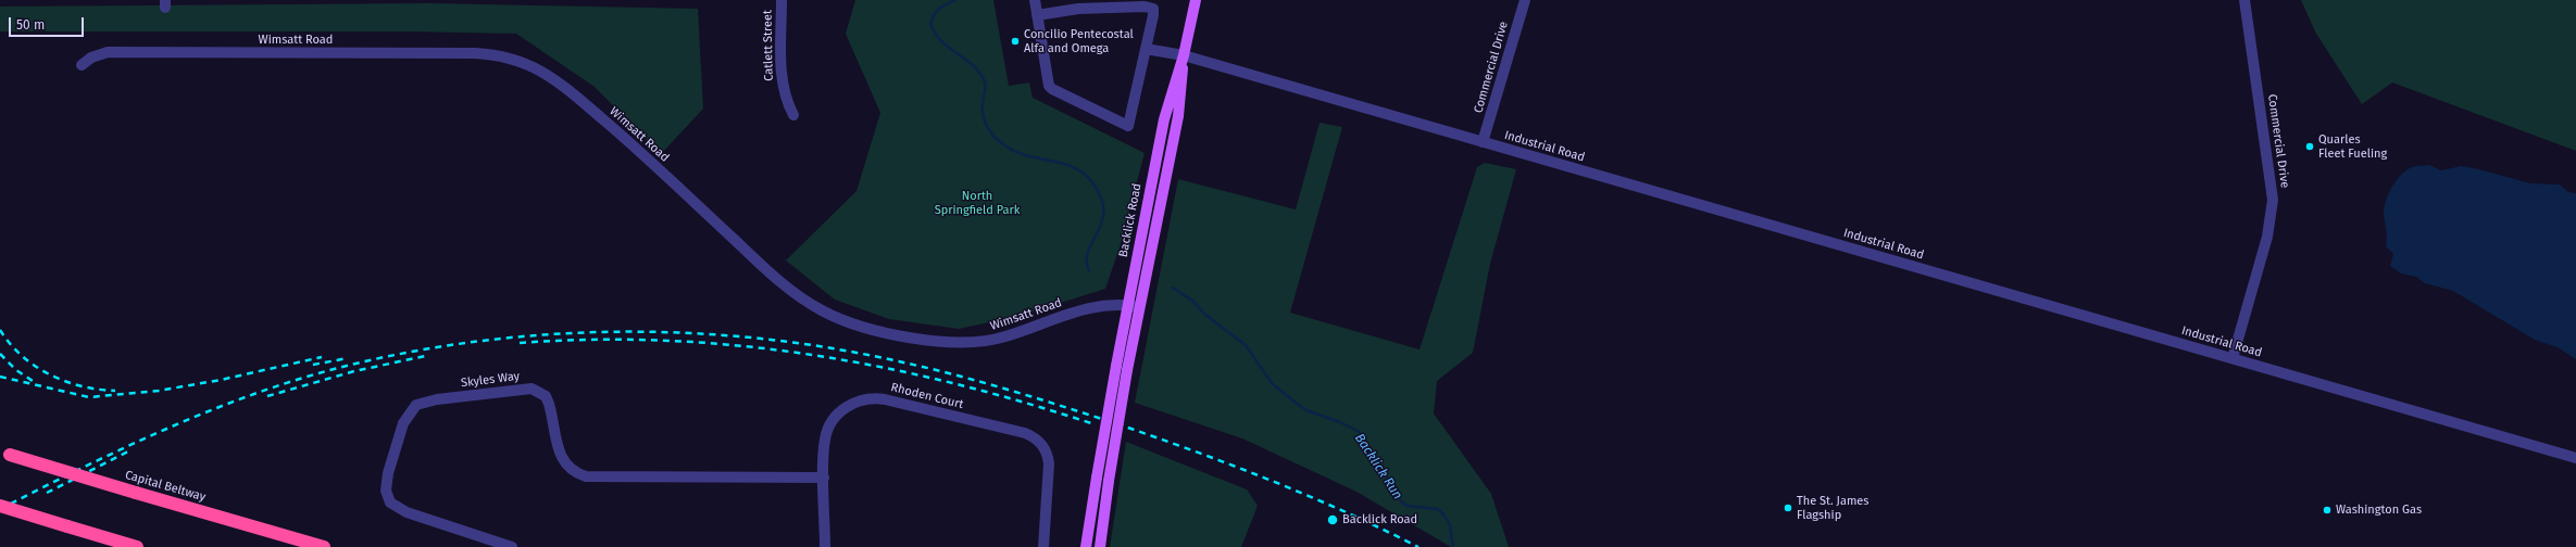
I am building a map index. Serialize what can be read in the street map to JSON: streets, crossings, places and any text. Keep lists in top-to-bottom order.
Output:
{
  "streets": {
    "highway": ["Capital Beltway"],
    "main road": ["Backlick Road"],
    "street": [
      "Wimsatt Road",
      "Catlett Street",
      "Commercial Drive",
      "Industrial Road",
      "Skyles Way",
      "Rhoden Court"
    ]
  },
  "crossings": [
    ["Wimsatt Road", "Backlick Road"],
    ["Commercial Drive", "Industrial Road"],
    ["Industrial Road", "Backlick Road"],
    ["Skyles Way", "Rhoden Court"]
  ],
  "water": ["Backlick Run"],
  "parks": ["North Springfield Park"],
  "places": [
    "Concilio Pentecostal Alfa and Omega",
    "Quarles Fleet Fueling",
    "The St. James Flagship",
    "Washington Gas",
    "Backlick Road"
  ],
  "scale_bar": "50 m"
}
